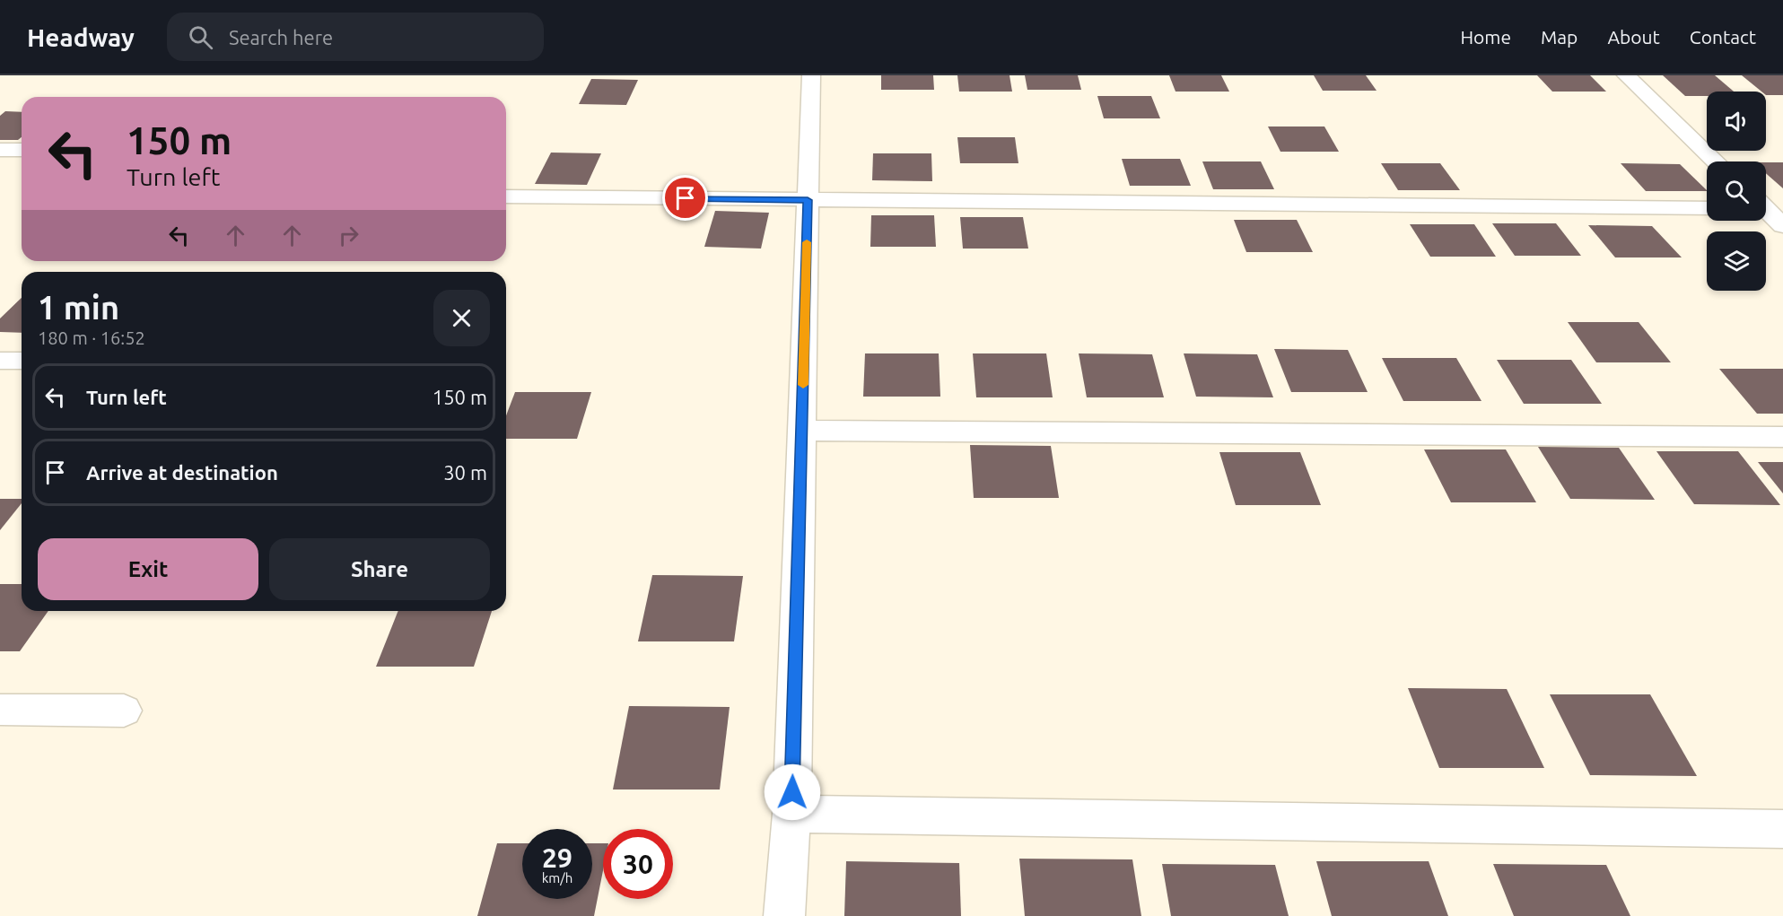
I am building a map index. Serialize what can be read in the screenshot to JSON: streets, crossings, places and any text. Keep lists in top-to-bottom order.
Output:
{
  "page": {
    "header": "Headway",
    "search": "Search here",
    "nav": [
      "Home",
      "Map",
      "About",
      "Contact"
    ],
    "turn": ["150 m", "Turn left"],
    "heading": ["1 min", "180 m · 16:52"],
    "list": [
      {
        "name": "Turn left",
        "value": "150 m"
      },
      {
        "name": "Arrive at destination",
        "value": "30 m"
      }
    ],
    "buttons": ["Exit", "Share"],
    "speed": "29 km/h",
    "limit": "30"
  }
}
